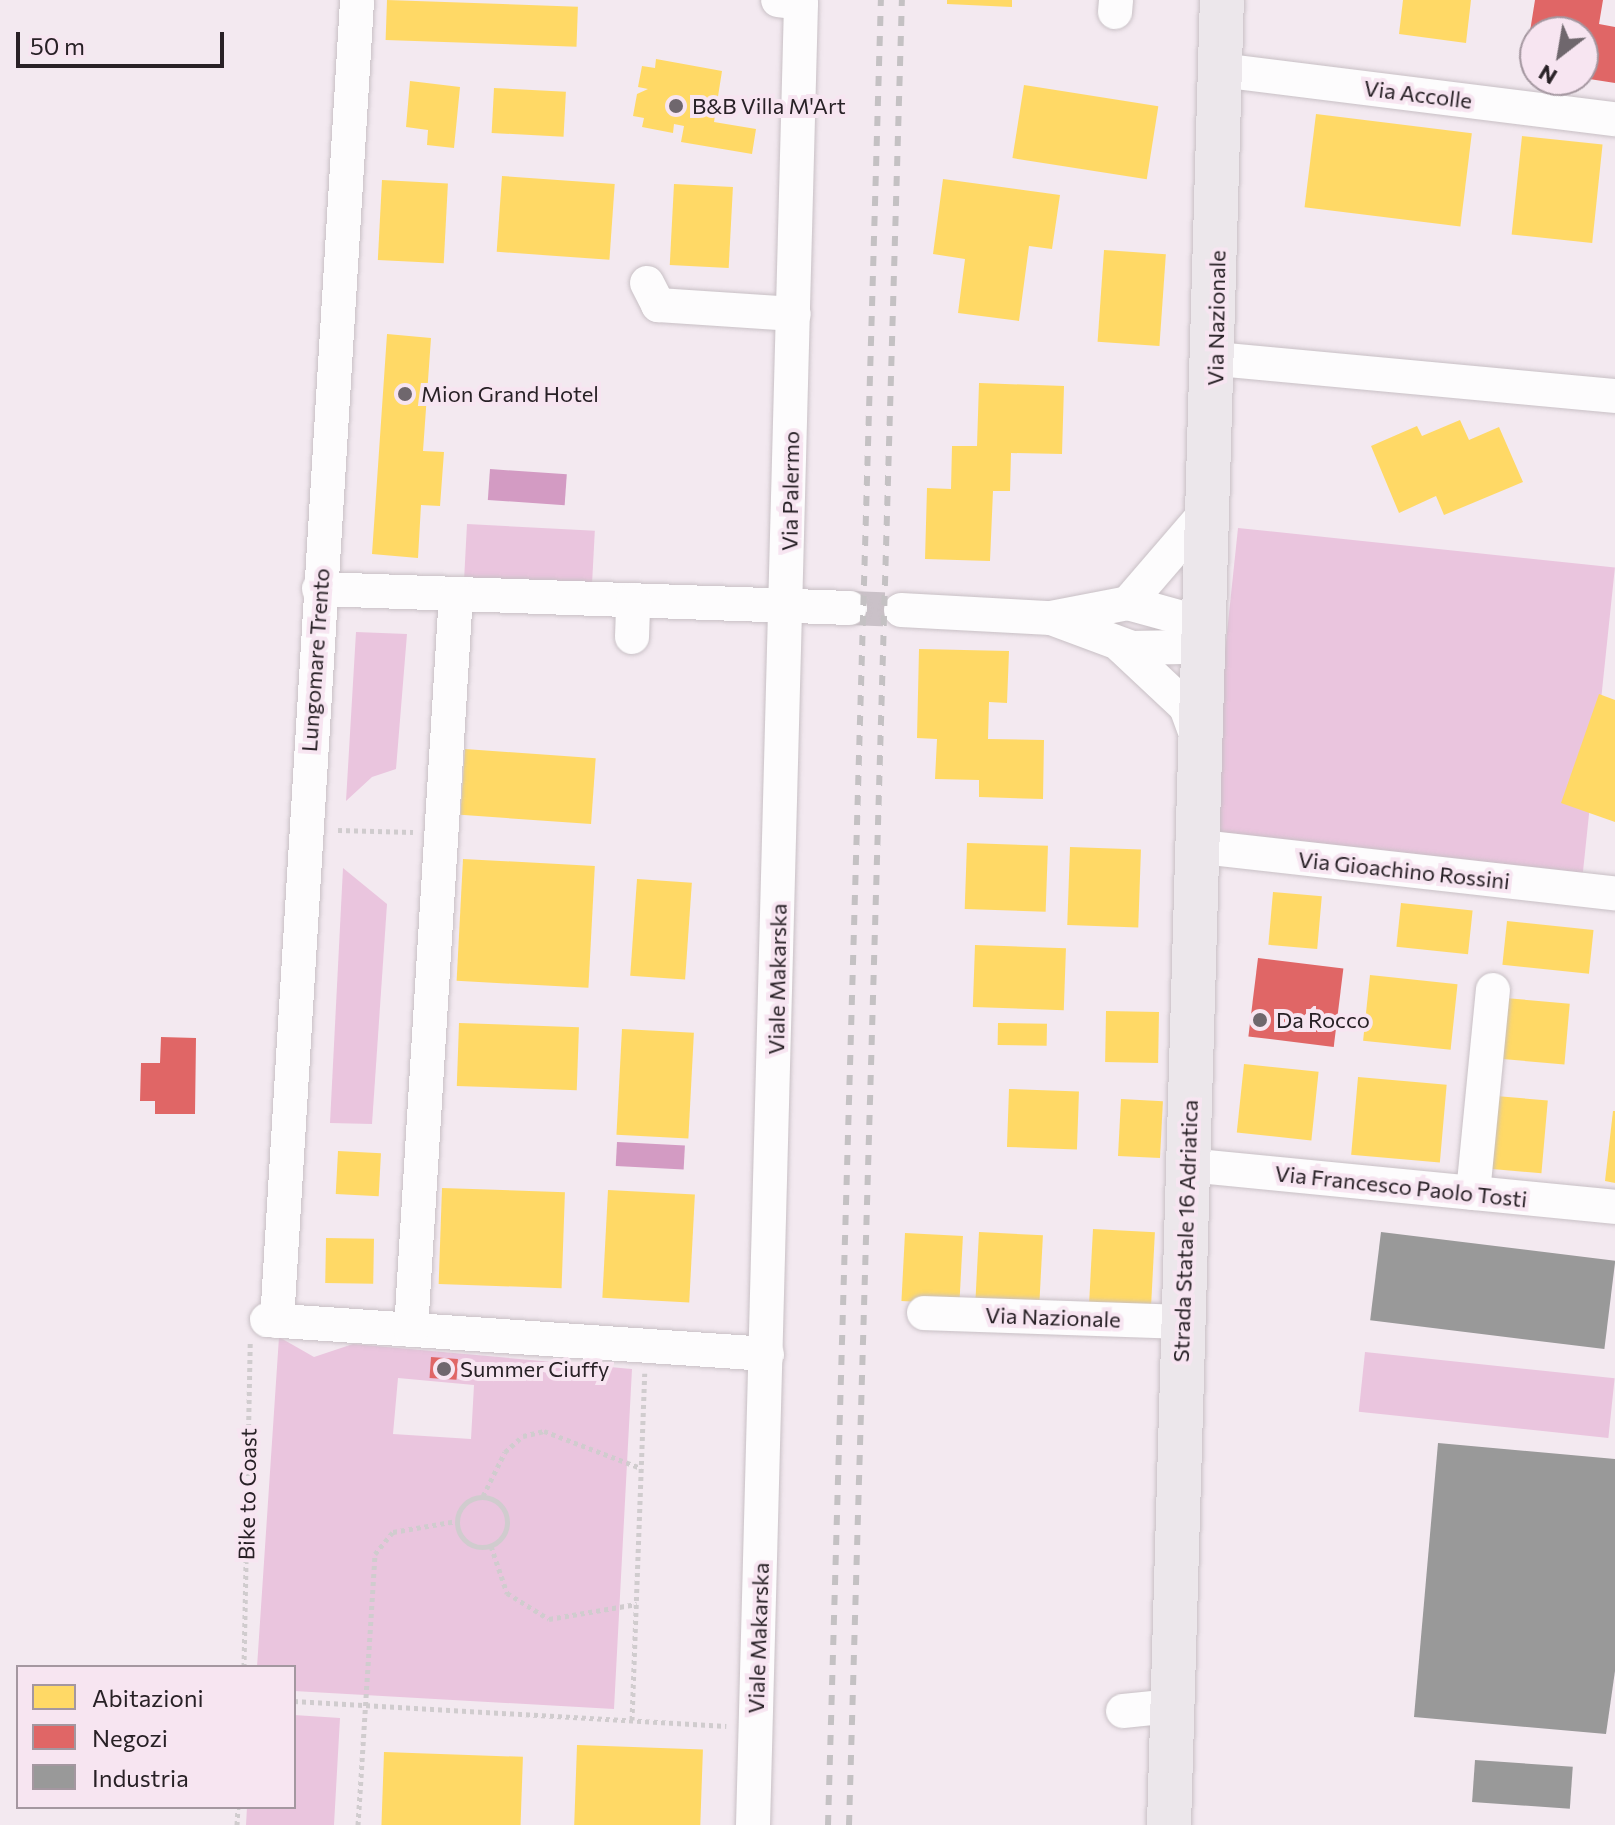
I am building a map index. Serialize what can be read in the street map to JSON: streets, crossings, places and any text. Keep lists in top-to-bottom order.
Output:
{
  "streets": {
    "main road": ["Via Nazionale", "Strada Statale 16 Adriatica"],
    "street": [
      "Via Accolle",
      "Via Palermo",
      "Lungomare Trento",
      "Via Gioachino Rossini",
      "Viale Makarska",
      "Via Francesco Paolo Tosti"
    ],
    "path": ["Bike to Coast"]
  },
  "crossings": [
    ["Via Accolle", "Via Nazionale"],
    ["Via Nazionale", "Strada Statale 16 Adriatica"],
    ["Via Palermo", "Viale Makarska"],
    ["Lungomare Trento", "Bike to Coast"],
    ["Via Gioachino Rossini", "Strada Statale 16 Adriatica"],
    ["Via Francesco Paolo Tosti", "Strada Statale 16 Adriatica"]
  ],
  "places": [
    "B&B Villa M'Art",
    "Mion Grand Hotel",
    "Da Rocco",
    "Summer Ciuffy"
  ],
  "legend": ["Abitazioni", "Negozi", "Industria"],
  "scale_bar": "50 m",
  "north": "bottom left"
}
